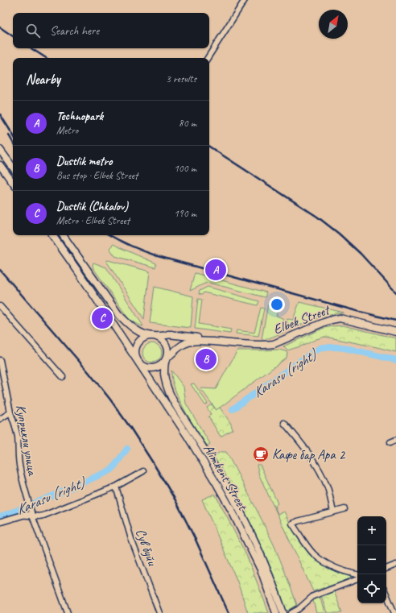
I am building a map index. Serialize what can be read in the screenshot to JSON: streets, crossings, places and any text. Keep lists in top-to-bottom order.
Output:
{
  "streets": {
    "main road": ["Elbek Street", "Alimkent Street"],
    "street": ["Куприкли улица", "Сув буйи"]
  },
  "crossings": [
    ["Elbek Street", "Alimkent Street"]
  ],
  "water": ["Karasu (right)"],
  "places": {
    "cafe": ["Кафе бар Ара 2"]
  },
  "north": "top right",
  "page": {
    "search": "Search here",
    "heading": ["Nearby", "3 results"],
    "list": [
      {
        "mark": "A",
        "name": "Technopark",
        "note": "Metro",
        "value": "80 m"
      },
      {
        "mark": "B",
        "name": "Dustlik metro",
        "note": "Bus stop · Elbek Street",
        "value": "100 m"
      },
      {
        "mark": "C",
        "name": "Dustlik (Chkalov)",
        "note": "Metro · Elbek Street",
        "value": "190 m"
      }
    ],
    "pins": ["A", "C", "B"],
    "map_buttons": ["+", "−"]
  }
}
